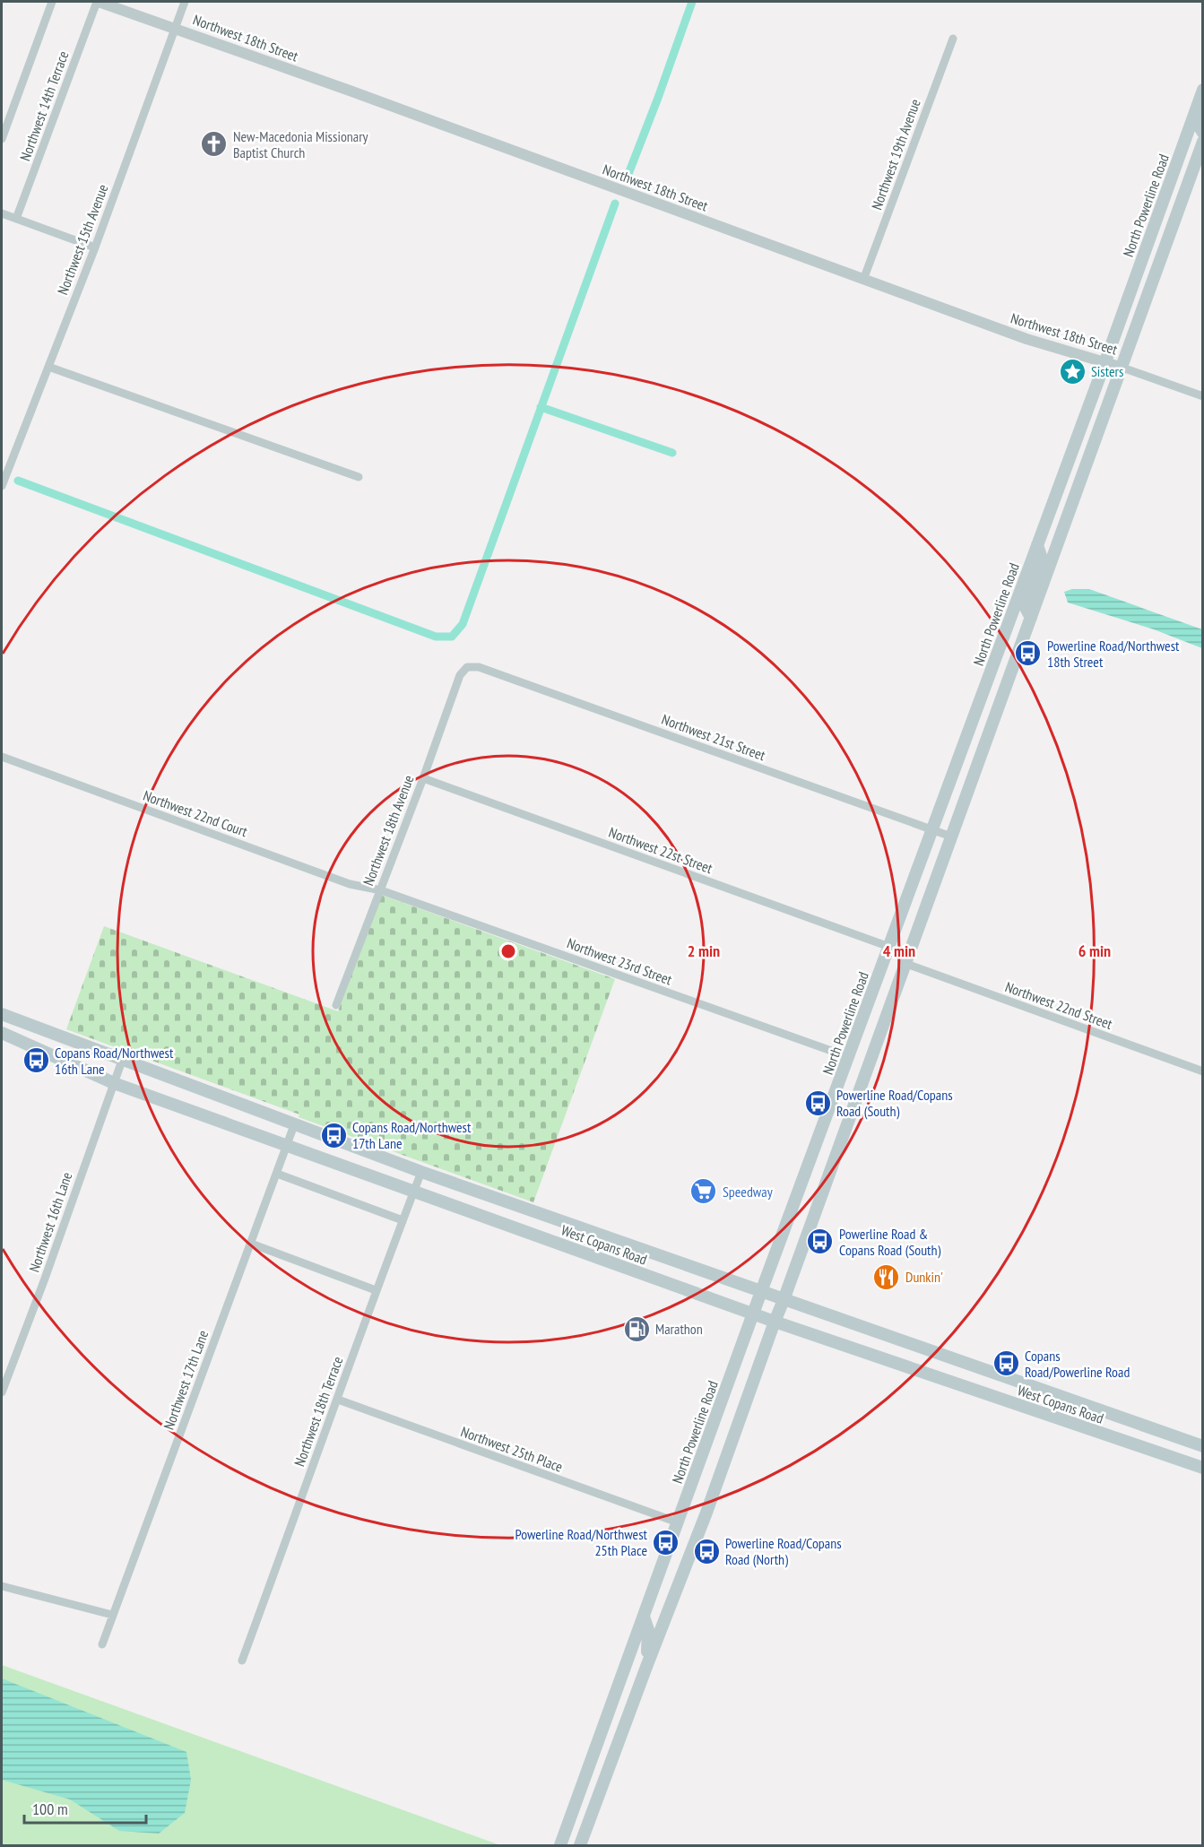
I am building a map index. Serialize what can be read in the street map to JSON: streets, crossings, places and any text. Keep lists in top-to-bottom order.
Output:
{
  "streets": {
    "main road": ["North Powerline Road", "West Copans Road"],
    "street": [
      "Northwest 18th Street",
      "Northwest 14th Terrace",
      "Northwest 19th Avenue",
      "Northwest 15th Avenue",
      "Northwest 21st Street",
      "Northwest 22nd Court",
      "Northwest 18th Avenue",
      "Northwest 22st Street",
      "Northwest 23rd Street",
      "Northwest 22nd Street",
      "Northwest 16th Lane",
      "Northwest 17th Lane",
      "Northwest 18th Terrace",
      "Northwest 25th Place"
    ]
  },
  "crossings": [
    ["Northwest 18th Street", "Northwest 14th Terrace"],
    ["Northwest 18th Street", "Northwest 19th Avenue"],
    ["Northwest 18th Street", "North Powerline Road"],
    ["Northwest 18th Street", "Northwest 15th Avenue"],
    ["North Powerline Road", "Northwest 21st Street"],
    ["North Powerline Road", "Northwest 22st Street"],
    ["North Powerline Road", "Northwest 23rd Street"],
    ["North Powerline Road", "West Copans Road"],
    ["North Powerline Road", "Northwest 25th Place"],
    ["Northwest 21st Street", "Northwest 18th Avenue"],
    ["Northwest 22nd Court", "Northwest 18th Avenue"],
    ["Northwest 22nd Court", "Northwest 23rd Street"],
    ["Northwest 18th Avenue", "Northwest 22st Street"],
    ["Northwest 18th Avenue", "Northwest 23rd Street"],
    ["Northwest 16th Lane", "West Copans Road"],
    ["West Copans Road", "Northwest 17th Lane"],
    ["West Copans Road", "Northwest 18th Terrace"],
    ["Northwest 18th Terrace", "Northwest 25th Place"]
  ],
  "places": {
    "church": ["New-Macedonia Missionary Baptist Church"],
    "place": ["Sisters"],
    "bus stop": [
      "Powerline Road/Northwest 18th Street",
      "Copans Road/Northwest 16th Lane",
      "Powerline Road/Copans Road (South)",
      "Copans Road/Northwest 17th Lane",
      "Powerline Road & Copans Road (South)",
      "Copans Road/Powerline Road",
      "Powerline Road/Northwest 25th Place",
      "Powerline Road/Copans Road (North)"
    ],
    "supermarket": ["Speedway"],
    "restaurant": ["Dunkin'"],
    "fuel station": ["Marathon"]
  },
  "scale_bar": "100 m",
  "rings": ["2 min", "4 min", "6 min"]
}
